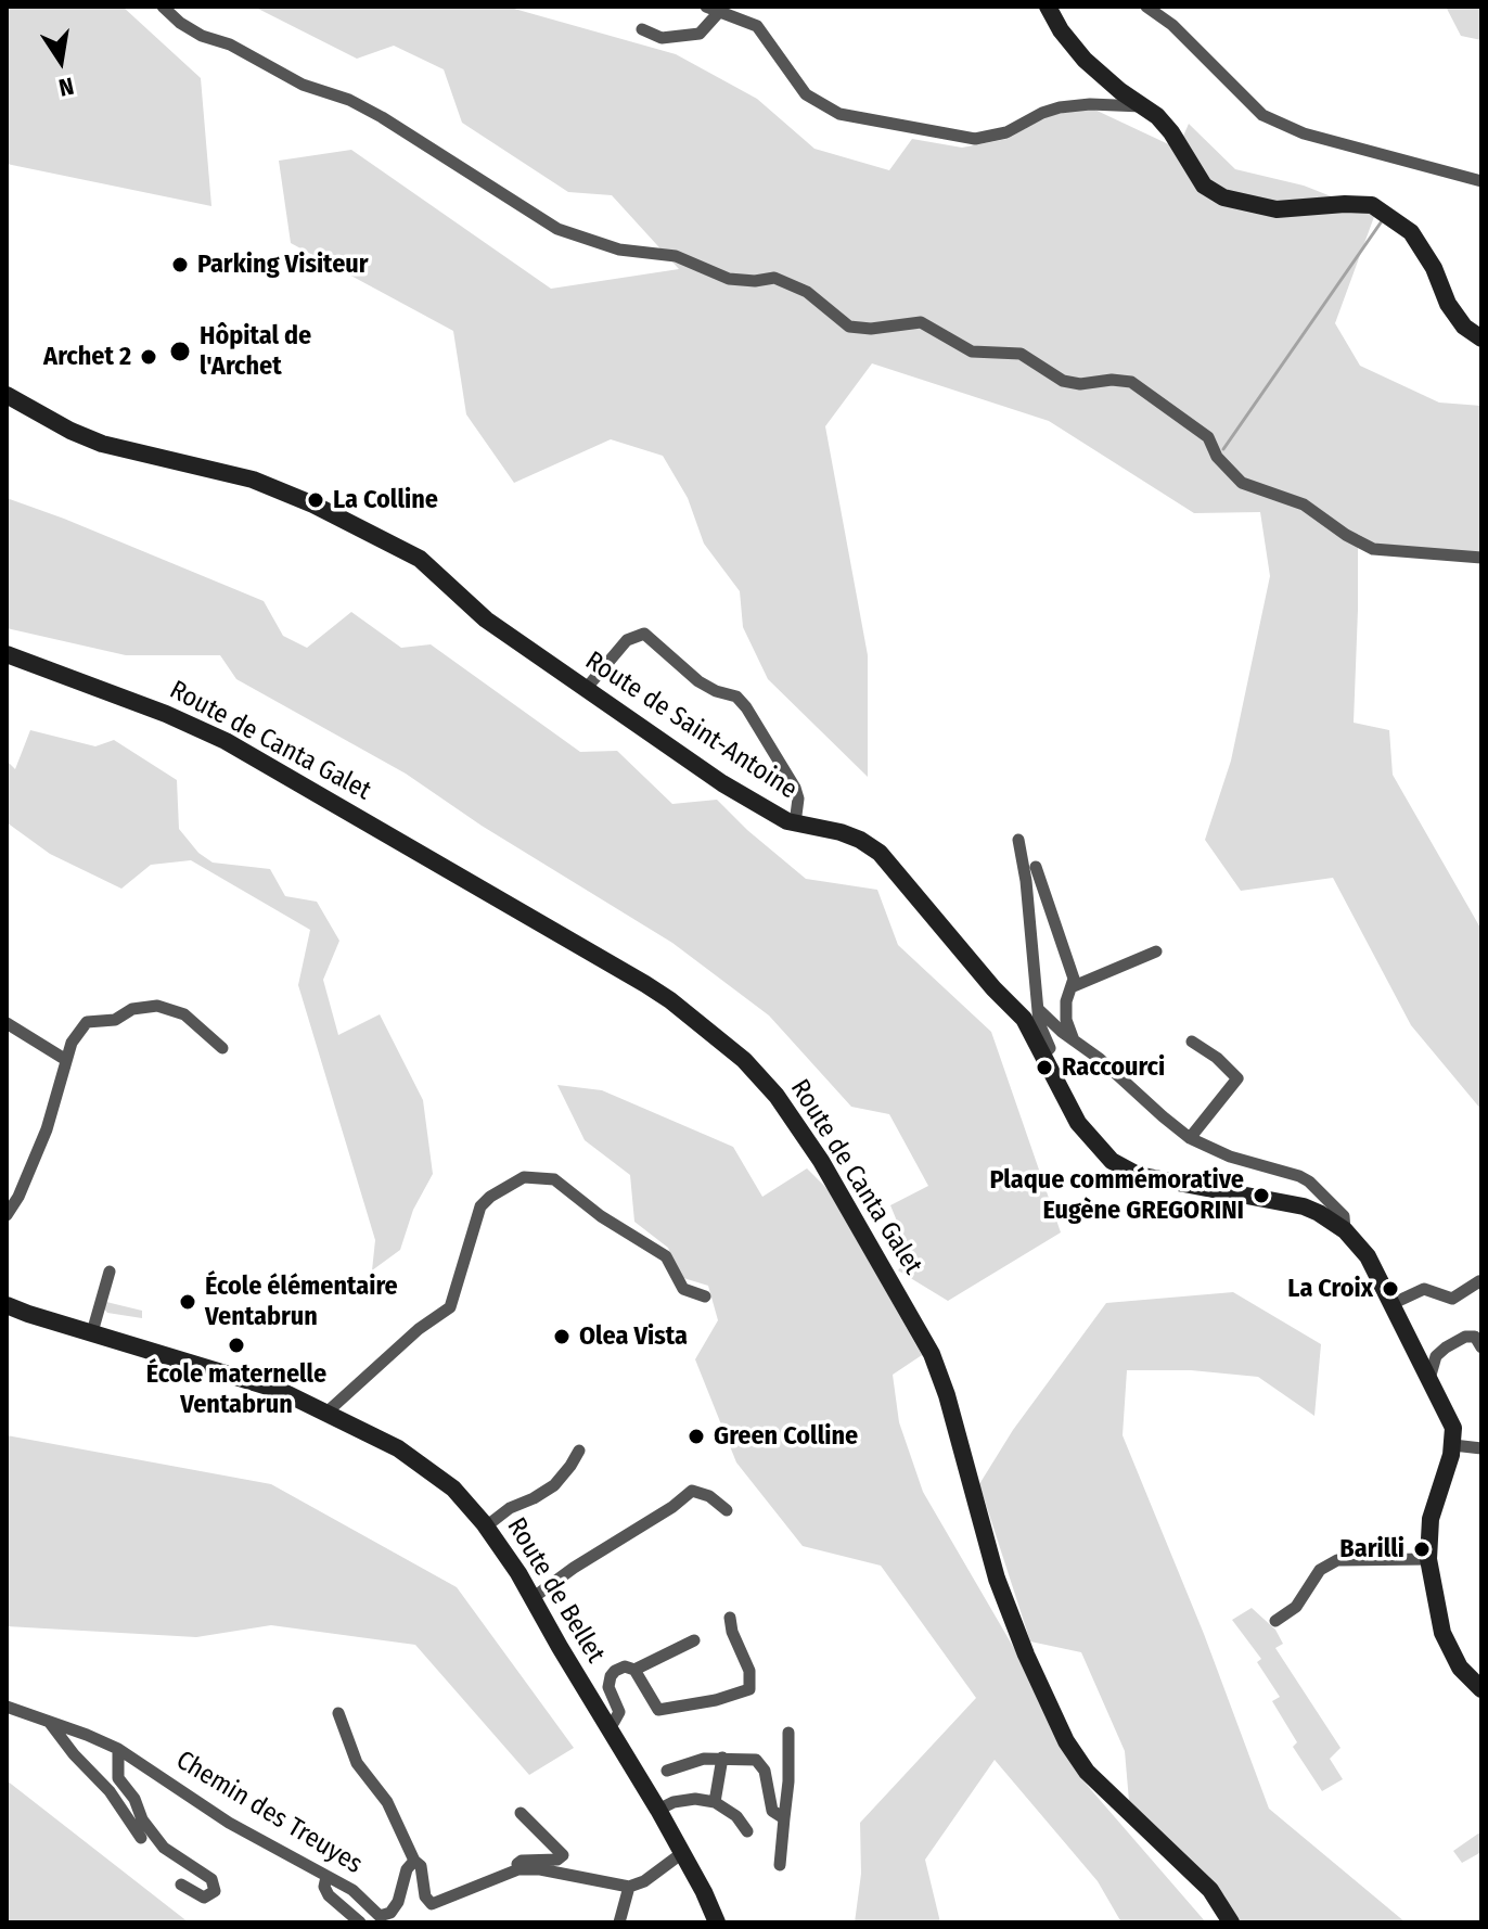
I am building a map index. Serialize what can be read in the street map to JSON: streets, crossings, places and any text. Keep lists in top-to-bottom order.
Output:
{
  "streets": {
    "street": [
      "Route de Saint-Antoine",
      "Route de Canta Galet",
      "Route de Bellet",
      "Chemin des Treuyes"
    ]
  },
  "places": [
    "Parking Visiteur",
    "Hôpital de l'Archet",
    "Archet 2",
    "La Colline",
    "Raccourci",
    "Plaque commémorative Eugène GREGORINI",
    "La Croix",
    "École élémentaire Ventabrun",
    "Olea Vista",
    "École maternelle Ventabrun",
    "Green Colline",
    "Barilli"
  ],
  "north": "bottom"
}
